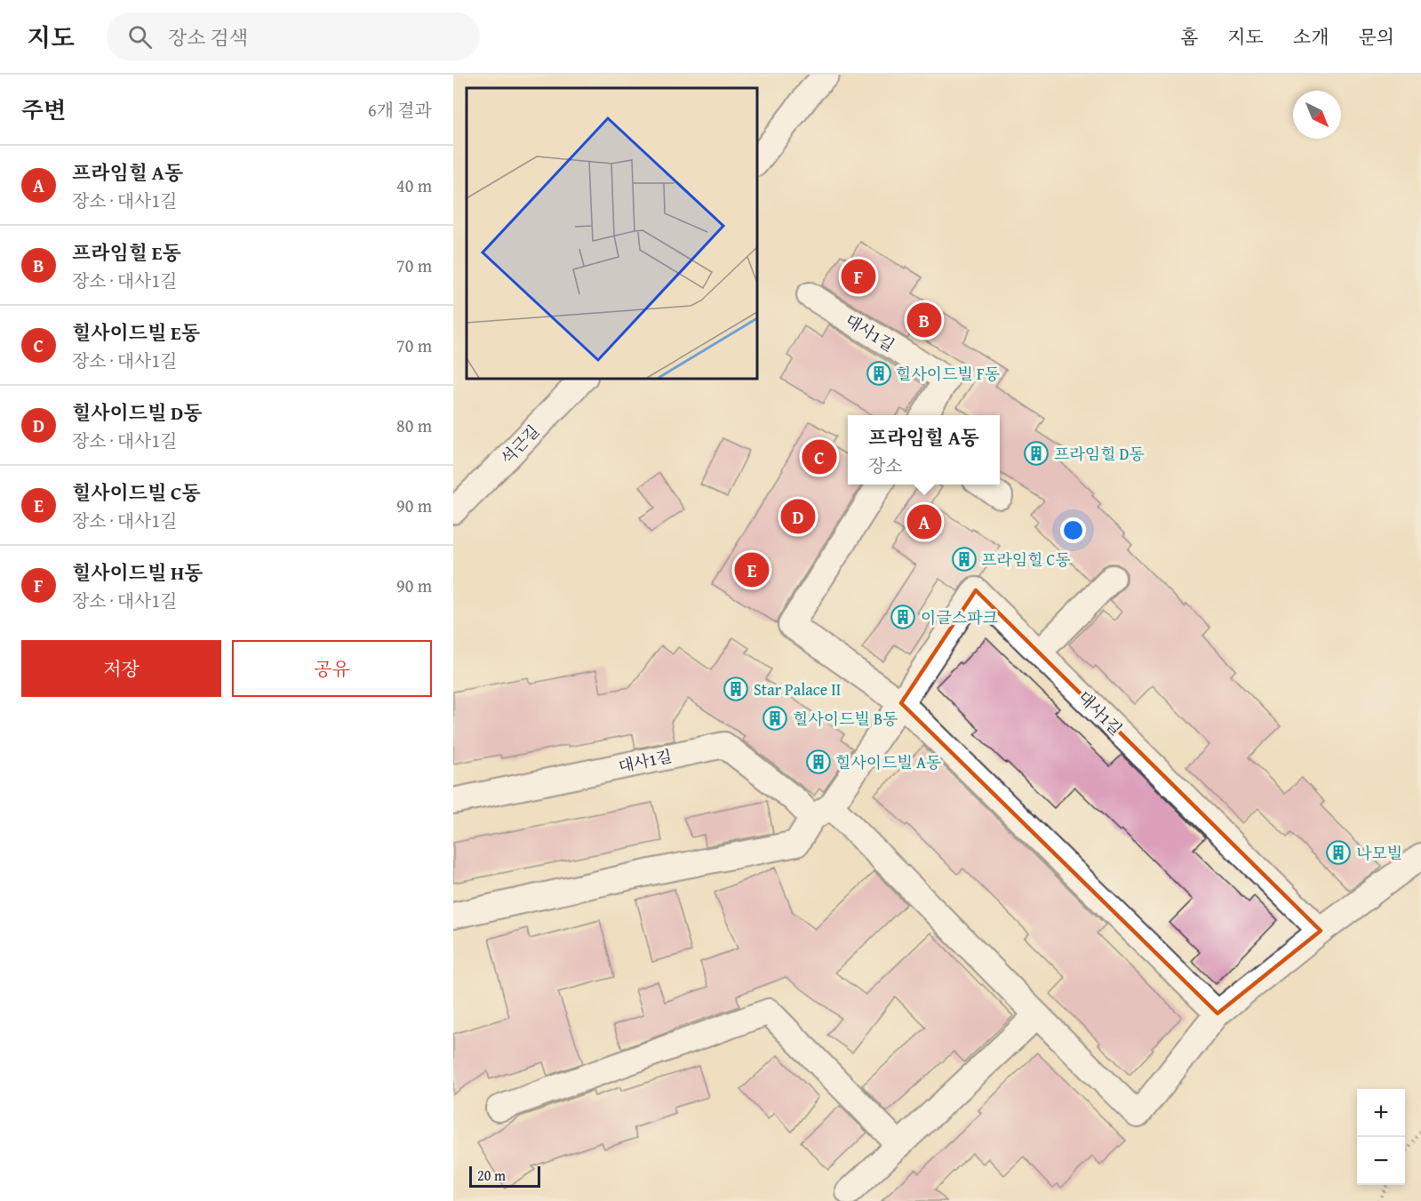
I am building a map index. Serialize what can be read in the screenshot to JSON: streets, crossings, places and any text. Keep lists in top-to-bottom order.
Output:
{
  "streets": {
    "street": ["대사1길", "석근길"]
  },
  "places": {
    "building": [
      "힐사이드빌 F동",
      "프라임힐 D동",
      "프라임힐 C동",
      "이글스파크",
      "Star Palace II",
      "힐사이드빌 B동",
      "힐사이드빌 A동",
      "나모빌"
    ]
  },
  "scale_bar": "20 m",
  "north": "bottom right",
  "page": {
    "header": "지도",
    "search": "장소 검색",
    "nav": [
      "홈",
      "지도",
      "소개",
      "문의"
    ],
    "heading": ["주변", "6개 결과"],
    "list": [
      {
        "mark": "A",
        "name": "프라임힐 A동",
        "note": "장소 · 대사1길",
        "value": "40 m"
      },
      {
        "mark": "B",
        "name": "프라임힐 E동",
        "note": "장소 · 대사1길",
        "value": "70 m"
      },
      {
        "mark": "C",
        "name": "힐사이드빌 E동",
        "note": "장소 · 대사1길",
        "value": "70 m"
      },
      {
        "mark": "D",
        "name": "힐사이드빌 D동",
        "note": "장소 · 대사1길",
        "value": "80 m"
      },
      {
        "mark": "E",
        "name": "힐사이드빌 C동",
        "note": "장소 · 대사1길",
        "value": "90 m"
      },
      {
        "mark": "F",
        "name": "힐사이드빌 H동",
        "note": "장소 · 대사1길",
        "value": "90 m"
      }
    ],
    "pins": [
      "F",
      "B",
      "C",
      "D",
      "A",
      "E"
    ],
    "popup": ["프라임힐 A동", "장소"],
    "buttons": ["저장", "공유"],
    "map_buttons": ["+", "−"],
    "scale": "20 m"
  }
}
